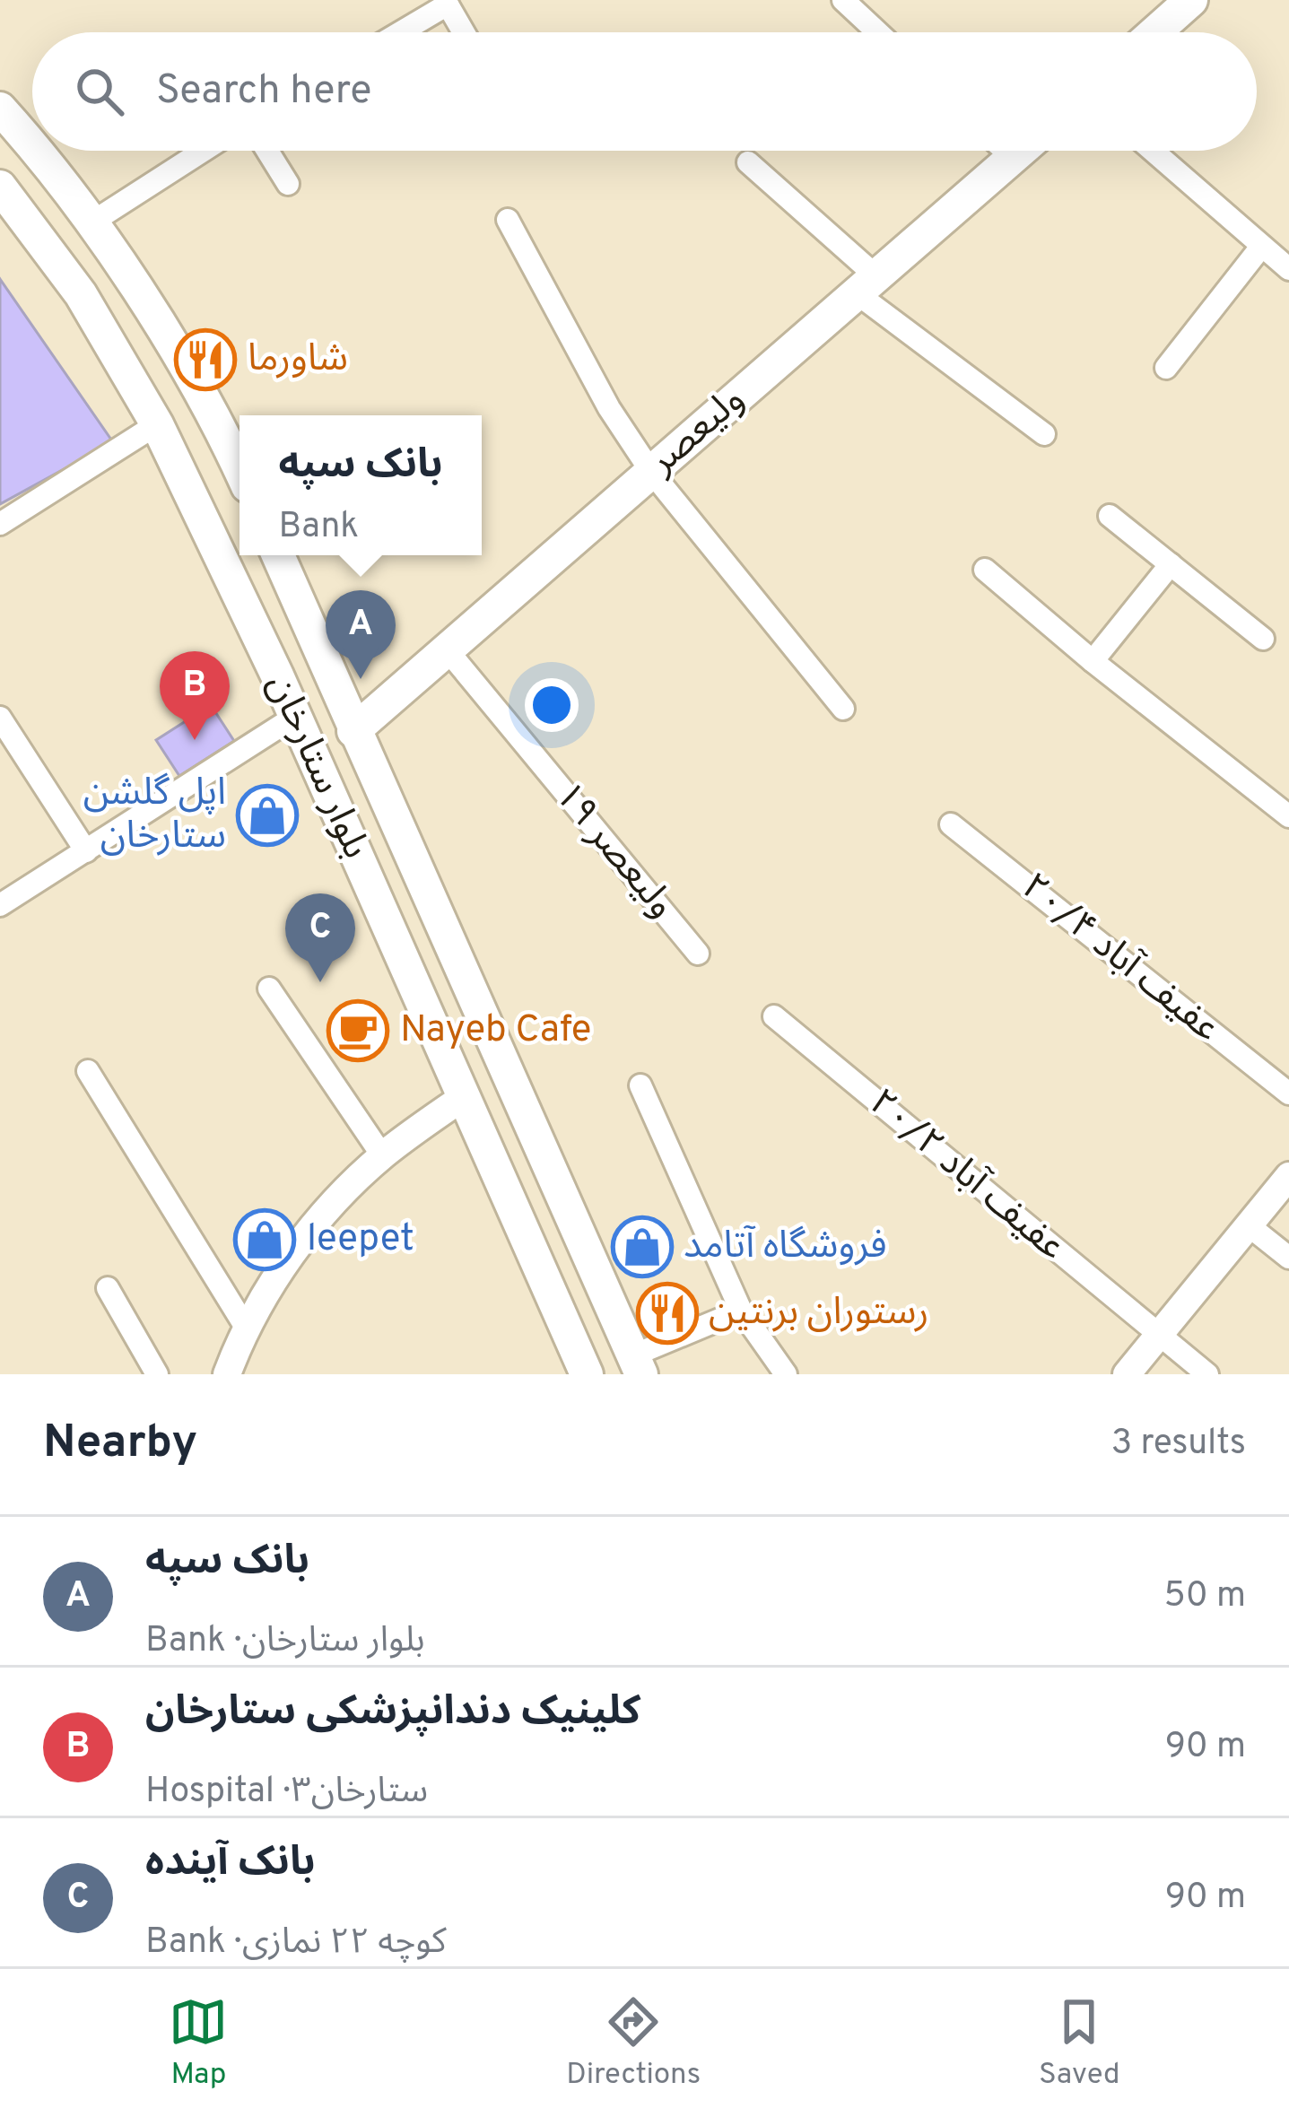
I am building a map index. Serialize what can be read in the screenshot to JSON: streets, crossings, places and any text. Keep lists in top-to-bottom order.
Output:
{
  "streets": {
    "main road": ["ولیعصر", "بلوار ستارخان"],
    "street": ["۱۹ ولیعصر", "عفیف آباد ۲۰/۴", "عفیف آباد ۲۰/۲"]
  },
  "crossings": [
    ["ولیعصر", "بلوار ستارخان"],
    ["ولیعصر", "۱۹ ولیعصر"]
  ],
  "places": {
    "restaurant": ["شاورما", "رستوران برنتین"],
    "shop": ["اپل گلشن ستارخان", "leepet", "فروشگاه آتامد"],
    "cafe": ["Nayeb Cafe"]
  },
  "page": {
    "search": "Search here",
    "popup": ["بانک سپه", "Bank"],
    "pins": ["A", "B", "C"],
    "heading": ["Nearby", "3 results"],
    "list": [
      {
        "mark": "A",
        "name": "بانک سپه",
        "note": "Bank · بلوار ستارخان",
        "value": "50 m"
      },
      {
        "mark": "B",
        "name": "کلینیک دندانپزشکی ستارخان",
        "note": "Hospital · ستارخان۳",
        "value": "90 m"
      },
      {
        "mark": "C",
        "name": "بانک آینده",
        "note": "Bank · کوچه ۲۲ نمازی",
        "value": "90 m"
      }
    ],
    "nav": ["Map", "Directions", "Saved"]
  }
}
